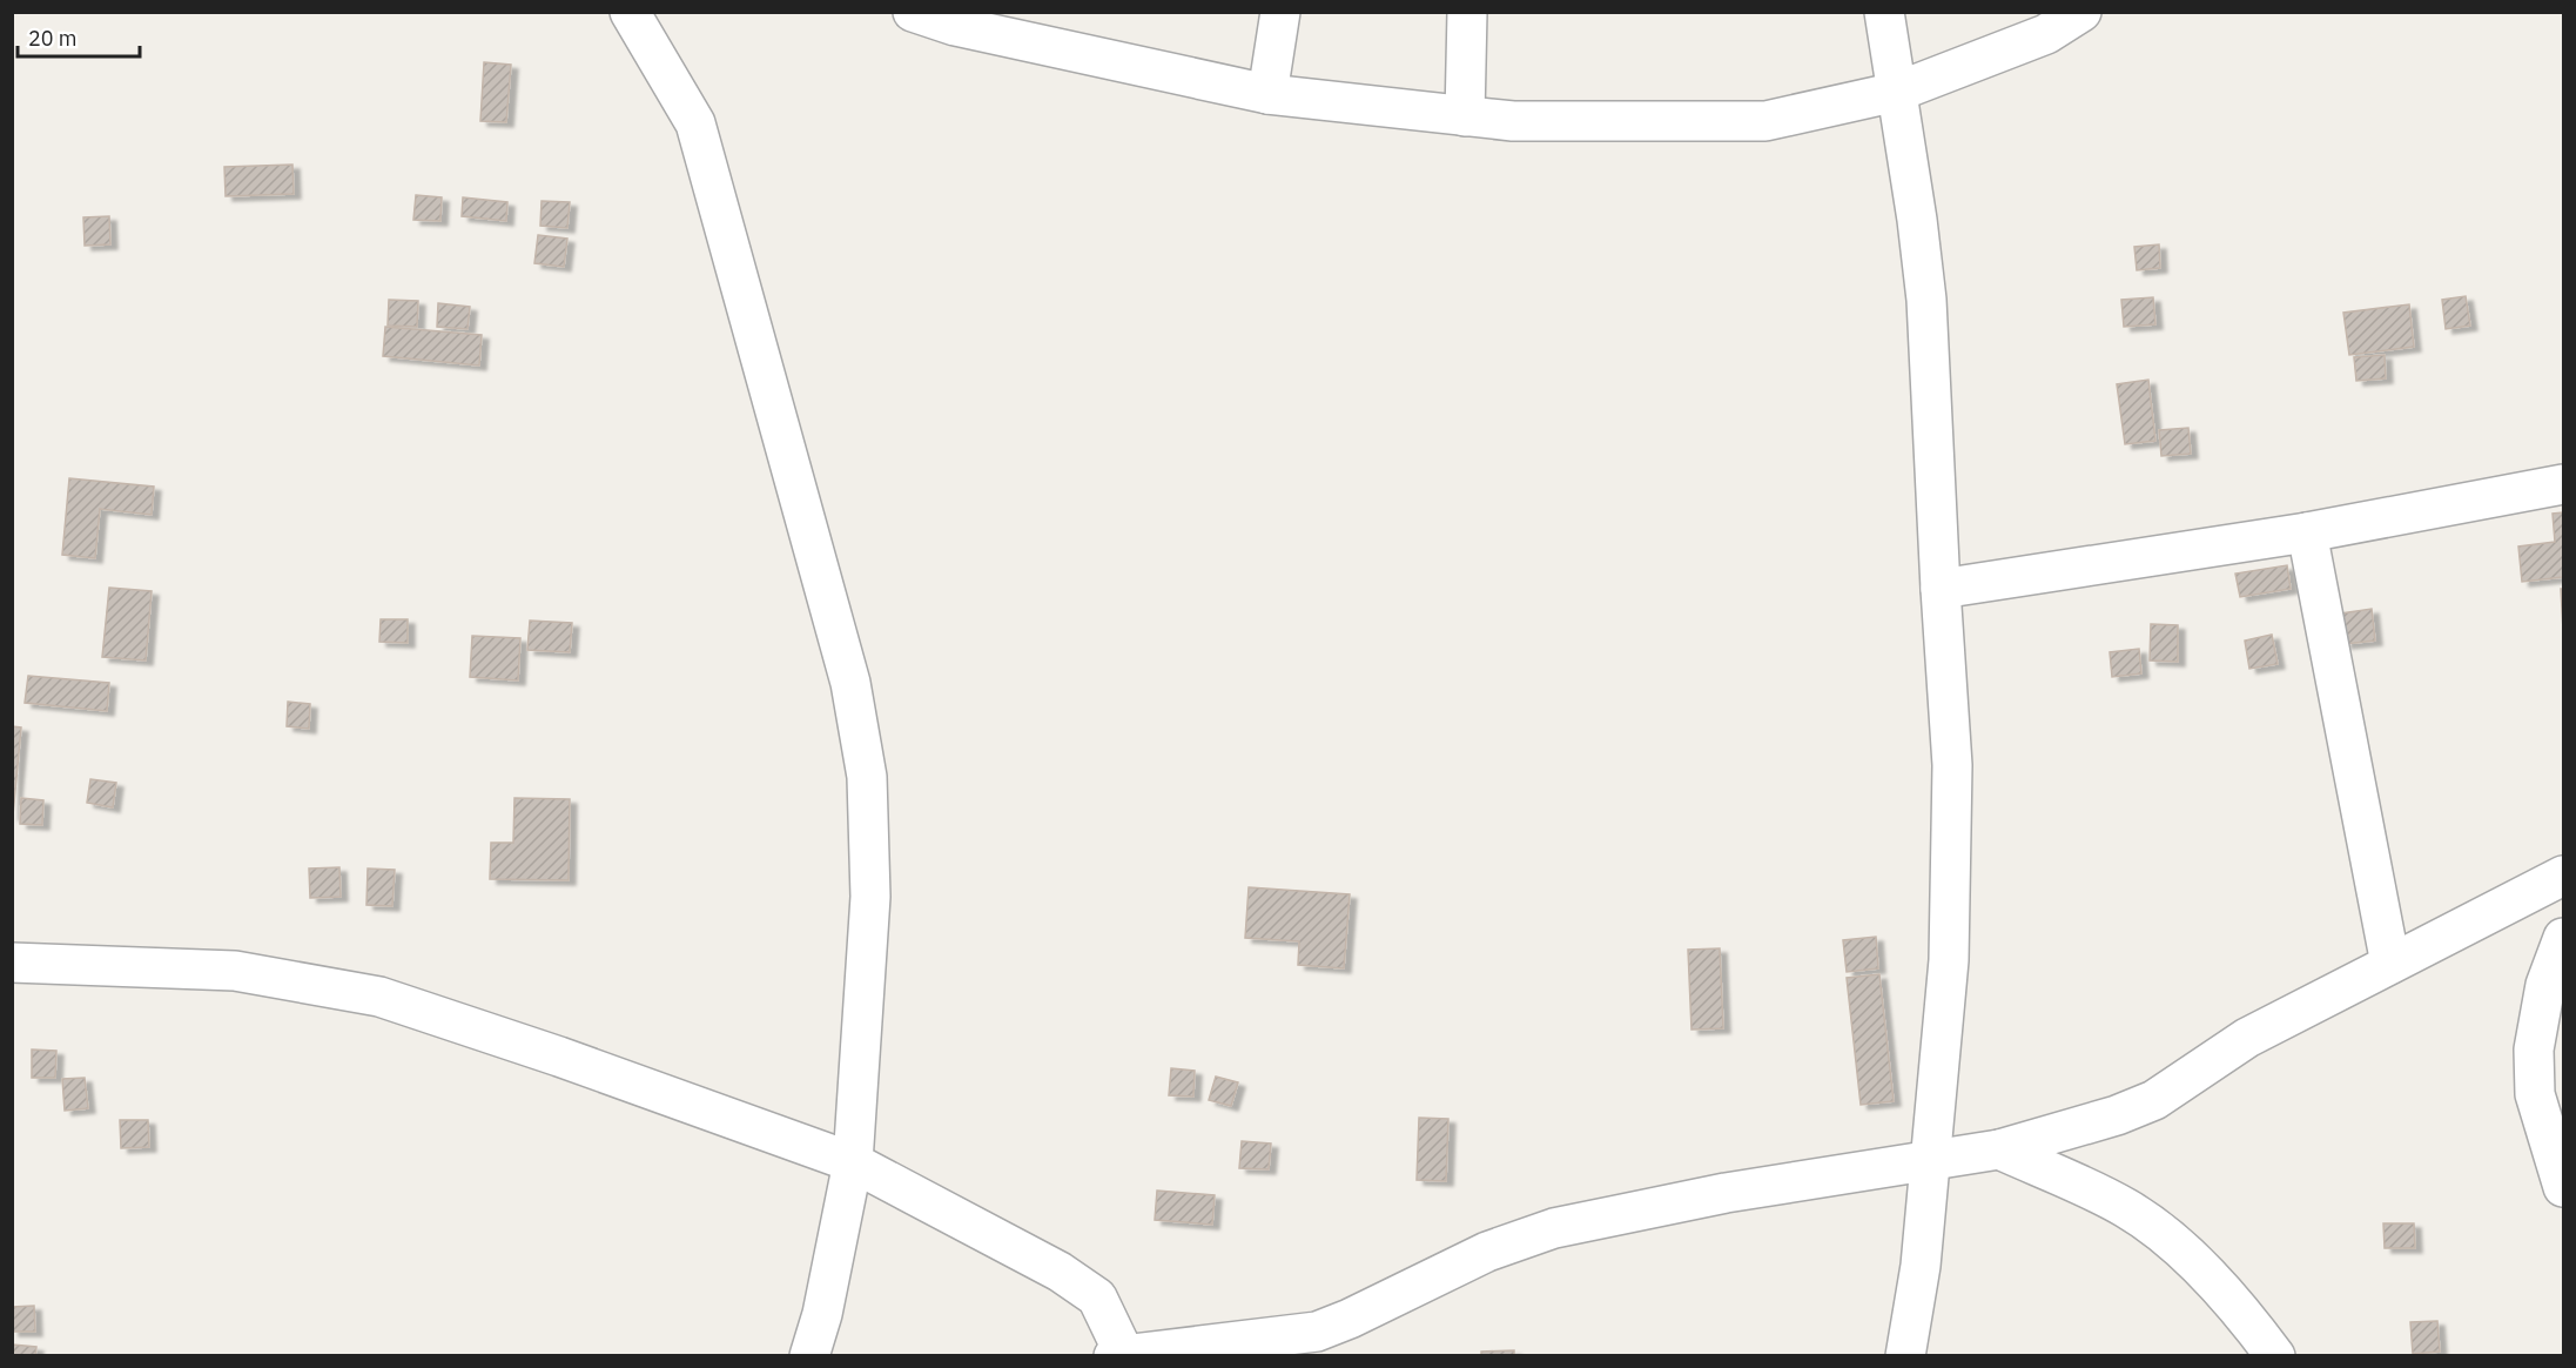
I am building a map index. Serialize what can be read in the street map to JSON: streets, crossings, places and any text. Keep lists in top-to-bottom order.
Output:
{
  "scale_bar": "20 m"
}
